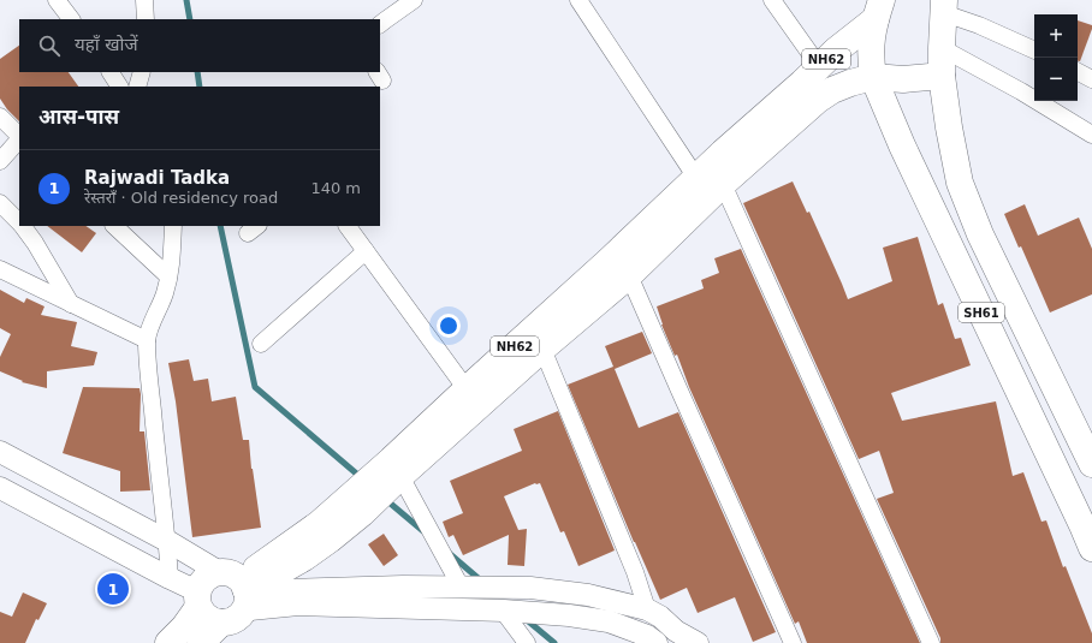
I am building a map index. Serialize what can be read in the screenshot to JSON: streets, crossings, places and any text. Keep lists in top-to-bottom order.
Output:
{
  "streets": {
    "main road": ["NH62", "SH61"]
  },
  "crossings": [
    ["NH62", "SH61"]
  ],
  "page": {
    "map_buttons": ["+", "−"],
    "search": "यहाँ खोजें",
    "heading": "आस-पास",
    "list": [
      {
        "mark": "1",
        "name": "Rajwadi Tadka",
        "note": "रेस्तराँ · Old residency road",
        "value": "140 m"
      }
    ],
    "pins": "1"
  }
}
